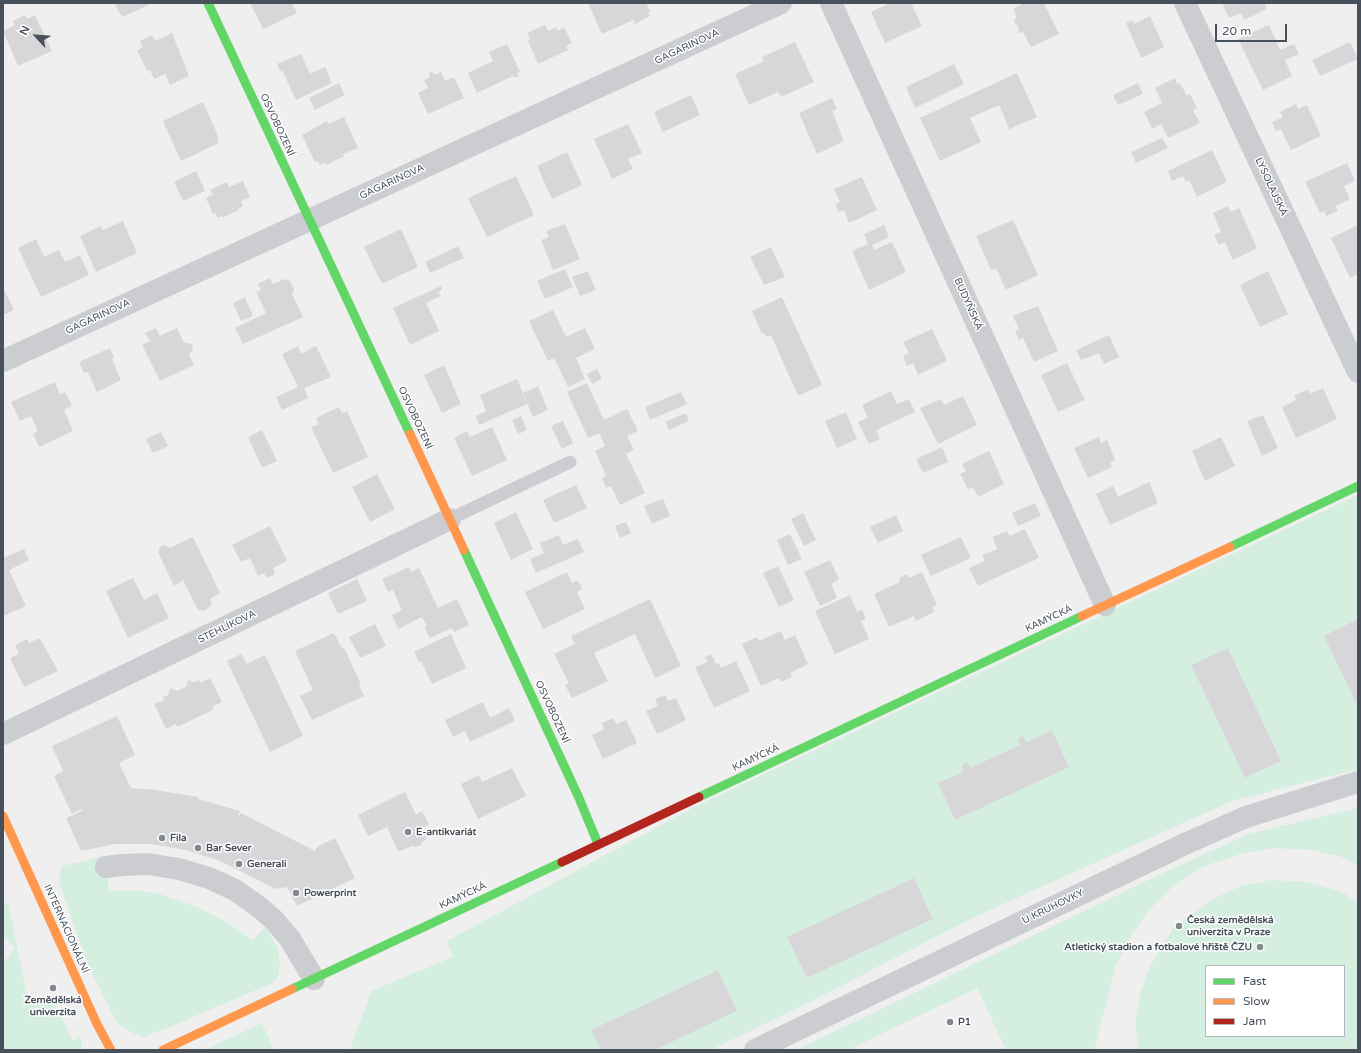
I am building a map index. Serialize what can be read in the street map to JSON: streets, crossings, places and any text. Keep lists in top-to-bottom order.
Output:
{
  "streets": {
    "main road": ["OSVOBOZENÍ", "KAMÝCKÁ", "INTERNACIONÁLNÍ"],
    "street": [
      "GAGARINOVA",
      "LYSOLAJSKÁ",
      "BUDYŇSKÁ",
      "STEHLÍKOVA",
      "U KRUHOVKY"
    ]
  },
  "crossings": [
    ["GAGARINOVA", "OSVOBOZENÍ"],
    ["OSVOBOZENÍ", "KAMÝCKÁ"],
    ["OSVOBOZENÍ", "STEHLÍKOVA"],
    ["BUDYŇSKÁ", "KAMÝCKÁ"]
  ],
  "places": [
    "E-antikvariát",
    "Fila",
    "Bar Sever",
    "Generali",
    "Powerprint",
    "Česká zemědělská univerzita v Praze",
    "Atletický stadion a fotbalové hřiště ČZU",
    "Zemědělská univerzita",
    "P1"
  ],
  "legend": ["Fast", "Slow", "Jam"],
  "scale_bar": "20 m",
  "north": "top left"
}
